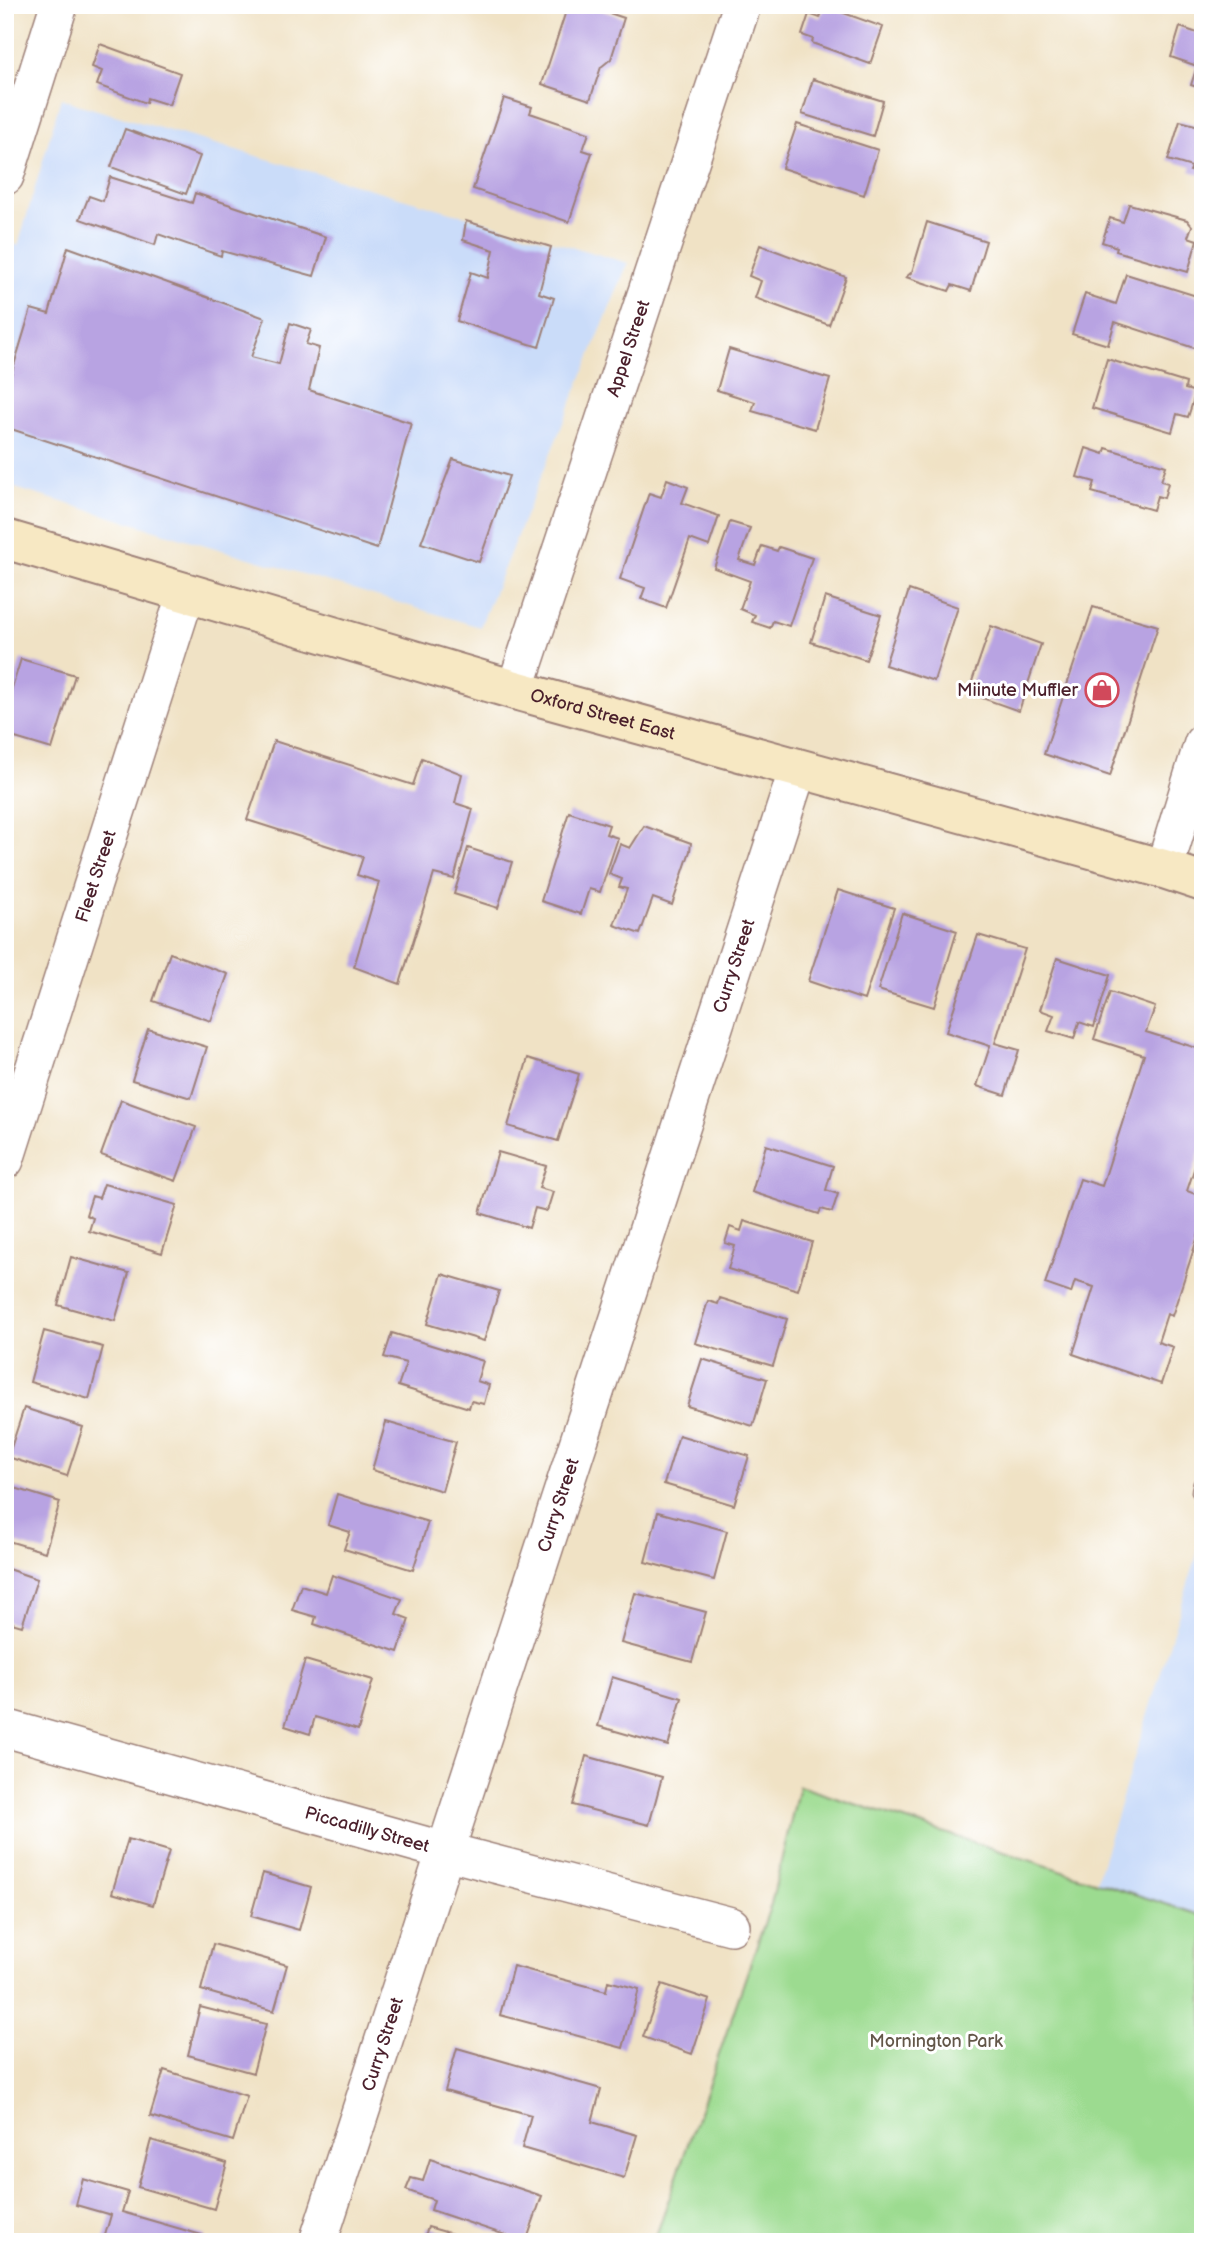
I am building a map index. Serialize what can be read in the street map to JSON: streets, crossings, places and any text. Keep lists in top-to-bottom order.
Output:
{
  "streets": {
    "main road": ["Oxford Street East"],
    "street": [
      "Appel Street",
      "Fleet Street",
      "Curry Street",
      "Piccadilly Street"
    ]
  },
  "crossings": [
    ["Appel Street", "Oxford Street East"],
    ["Oxford Street East", "Fleet Street"],
    ["Oxford Street East", "Curry Street"],
    ["Curry Street", "Piccadilly Street"]
  ],
  "parks": ["Mornington Park"],
  "places": {
    "shop": ["Miinute Muffler"]
  }
}
